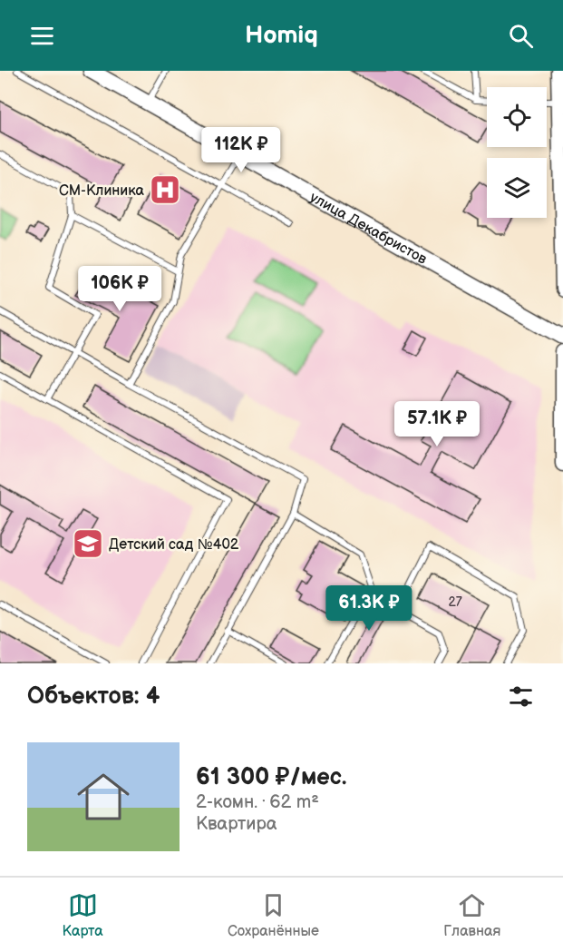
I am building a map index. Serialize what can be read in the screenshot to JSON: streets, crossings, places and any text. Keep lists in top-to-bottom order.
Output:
{
  "streets": {
    "main road": ["улица Декабристов"]
  },
  "places": {
    "hospital": ["СМ-Клиника"],
    "school or university": ["Детский сад №402"]
  },
  "house_numbers": ["27"],
  "page": {
    "header": "Homiq",
    "price": [
      "112K ₽",
      "106K ₽",
      "57.1K ₽",
      "61.3K ₽"
    ],
    "heading": "Объектов: 4",
    "list": [
      {
        "name": "61 300 ₽/мес.",
        "note": "2-комн. · 62 m² · Квартира"
      }
    ],
    "tabs": ["Карта", "Сохранённые", "Главная"]
  }
}
